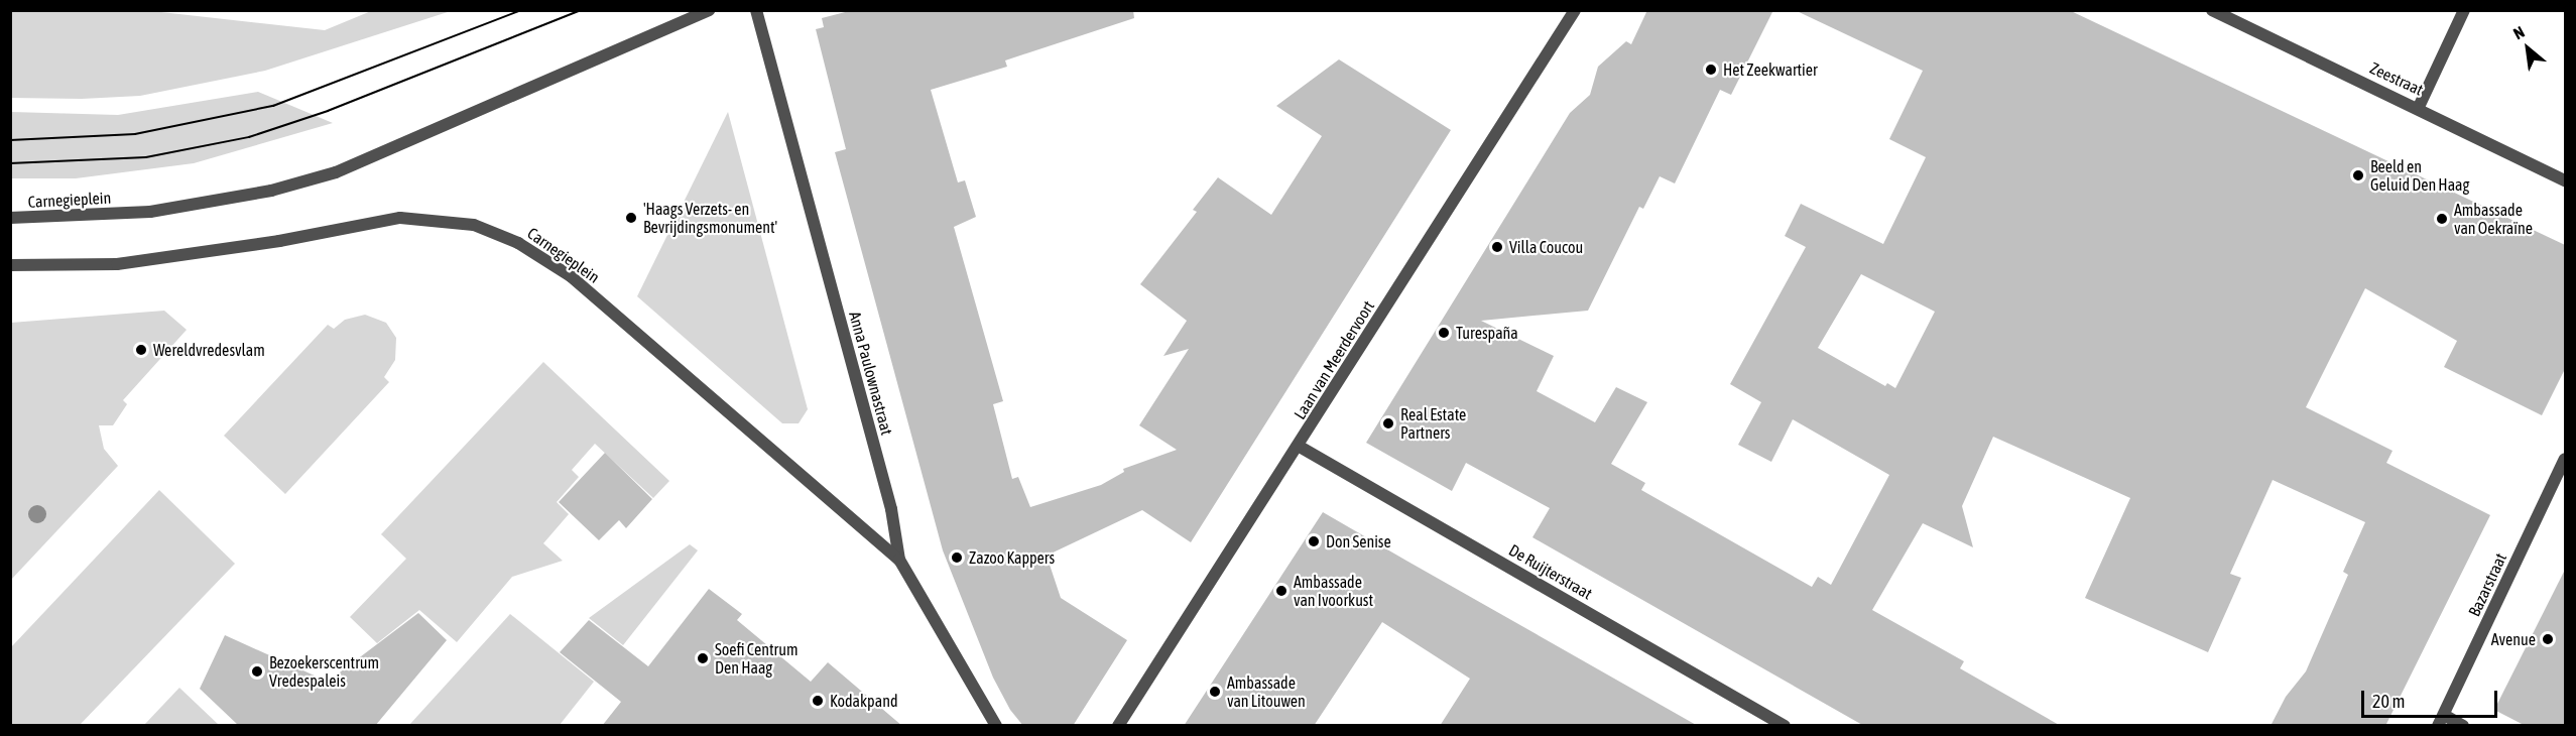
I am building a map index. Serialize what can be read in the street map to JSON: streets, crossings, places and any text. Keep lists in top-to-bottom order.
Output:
{
  "streets": {
    "street": [
      "Zeestraat",
      "Carnegieplein",
      "Laan van Meerdervoort",
      "Anna Paulownastraat",
      "De Ruijterstraat",
      "Bazarstraat"
    ]
  },
  "crossings": [
    ["Carnegieplein", "Anna Paulownastraat"],
    ["Laan van Meerdervoort", "De Ruijterstraat"]
  ],
  "places": [
    "Het Zeekwartier",
    "Beeld en Geluid Den Haag",
    "'Haags Verzets- en Bevrijdingsmonument'",
    "Ambassade van Oekraïne",
    "Villa Coucou",
    "Turespaña",
    "Wereldvredesvlam",
    "Real Estate Partners",
    "Don Senise",
    "Zazoo Kappers",
    "Ambassade van Ivoorkust",
    "Avenue",
    "Soefi Centrum Den Haag",
    "Bezoekerscentrum Vredespaleis",
    "Ambassade van Litouwen",
    "Kodakpand"
  ],
  "scale_bar": "20 m",
  "north": "top left"
}
